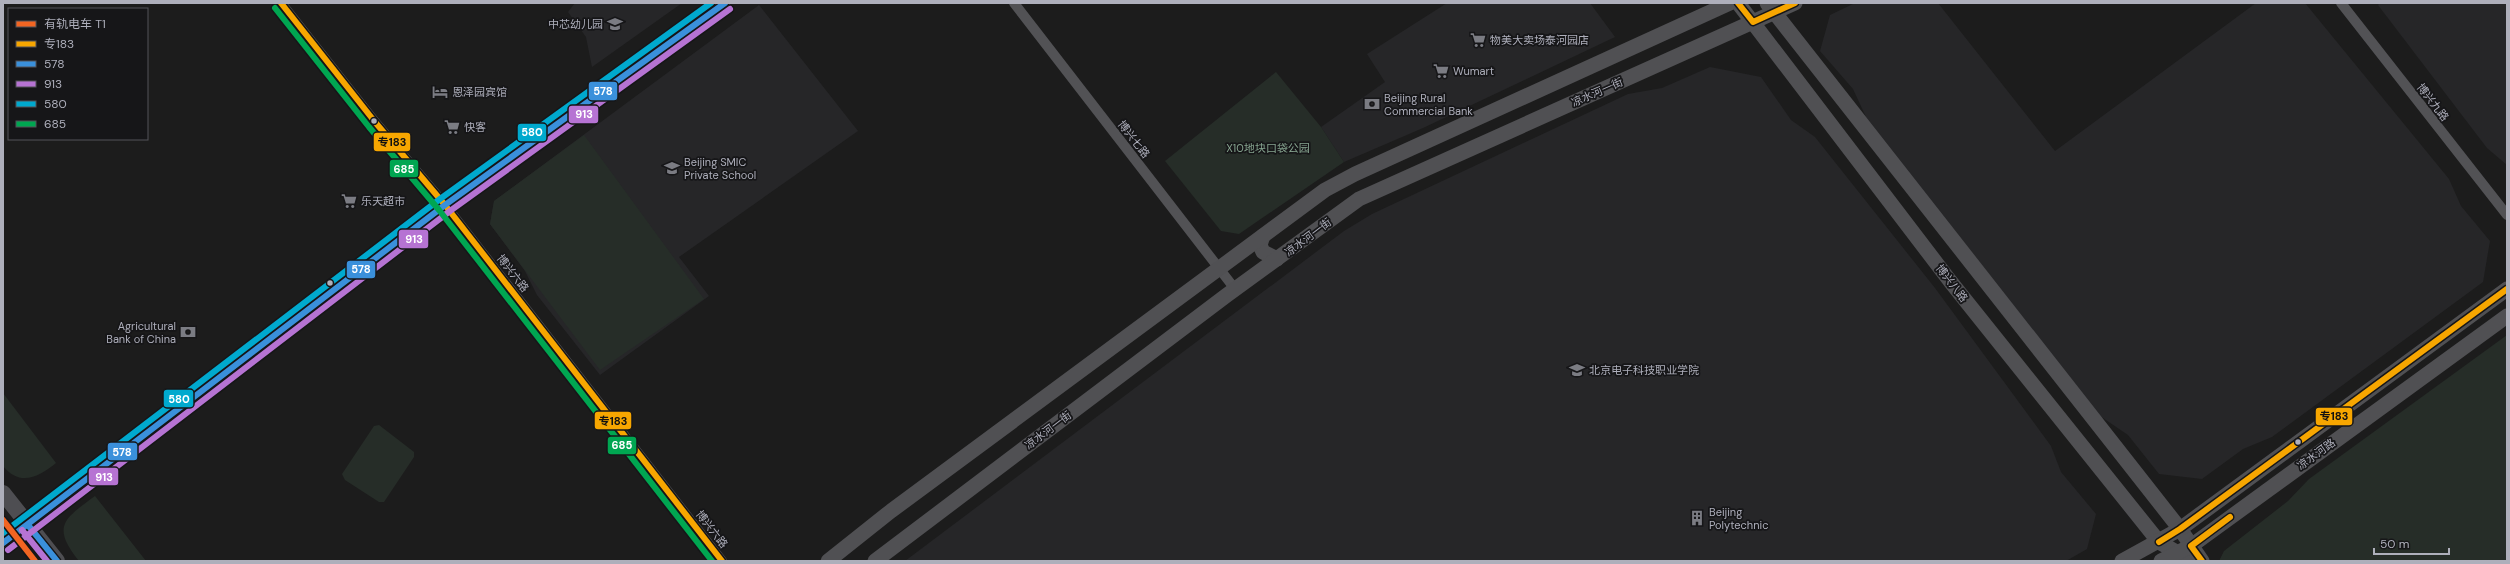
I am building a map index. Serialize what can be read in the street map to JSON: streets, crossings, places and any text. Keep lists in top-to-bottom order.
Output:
{
  "streets": {
    "main road": ["凉水河一街", "博兴八路", "凉水河路"],
    "street": ["博兴九路", "博兴七路", "博兴六路"]
  },
  "crossings": [
    ["凉水河一街", "博兴七路"],
    ["凉水河一街", "博兴八路"],
    ["博兴八路", "凉水河路"]
  ],
  "parks": ["X10地块口袋公园"],
  "places": {
    "school or university": ["中芯幼儿园", "Beijing SMIC Private School", "北京电子科技职业学院"],
    "supermarket": [
      "物美大卖场泰河园店",
      "Wumart",
      "快客",
      "乐天超市"
    ],
    "hotel": ["恩泽园宾馆"],
    "bank": ["Beijing Rural Commercial Bank", "Agricultural Bank of China"],
    "building": ["Beijing Polytechnic"]
  },
  "lines": [
    "transit line 专183",
    "transit line 578",
    "transit line 580",
    "transit line 685",
    "transit line 913",
    "tram line T1"
  ],
  "legend": [
    "有轨电车 T1",
    "专183",
    "578",
    "913",
    "580",
    "685"
  ],
  "scale_bar": "50 m"
}
